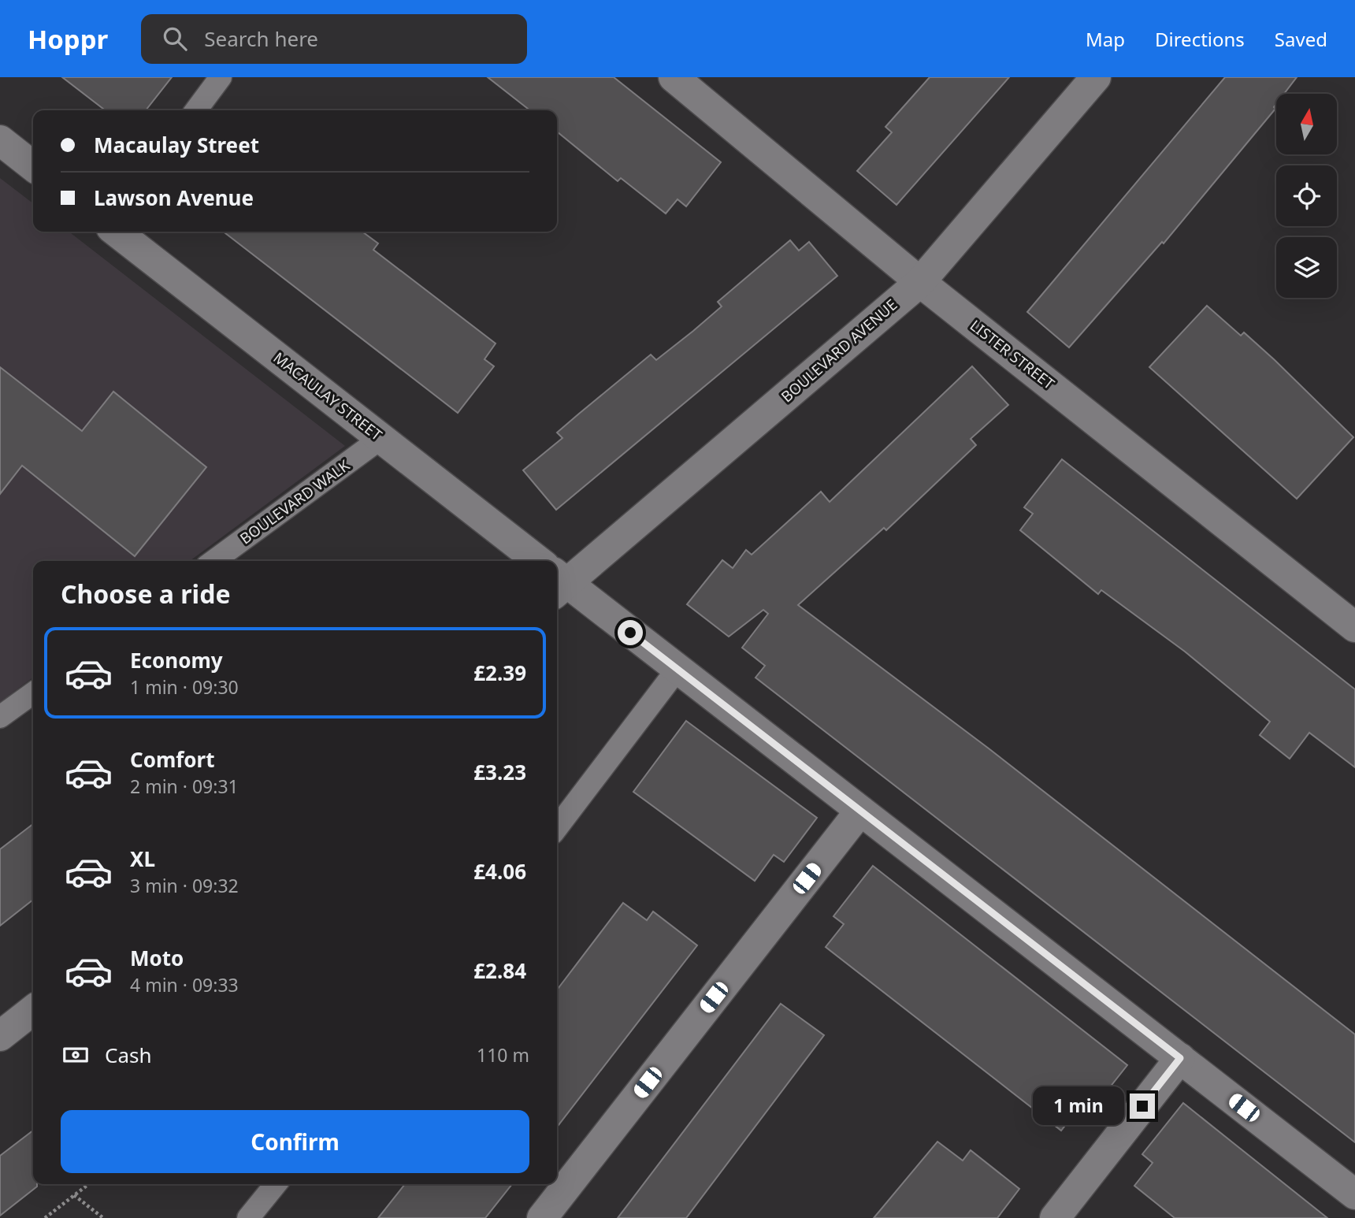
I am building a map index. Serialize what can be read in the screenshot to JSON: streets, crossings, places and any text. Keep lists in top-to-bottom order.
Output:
{
  "streets": {
    "street": ["BOULEVARD AVENUE", "LISTER STREET", "MACAULAY STREET"],
    "lane": ["BOULEVARD WALK"]
  },
  "crossings": [
    ["BOULEVARD AVENUE", "LISTER STREET"],
    ["MACAULAY STREET", "BOULEVARD WALK"]
  ],
  "north": "top",
  "page": {
    "header": "Hoppr",
    "search": "Search here",
    "nav": ["Map", "Directions", "Saved"],
    "banner": ["Macaulay Street", "Lawson Avenue"],
    "heading": "Choose a ride",
    "list": [
      {
        "name": "Economy",
        "note": "1 min · 09:30",
        "value": "£2.39"
      },
      {
        "name": "Comfort",
        "note": "2 min · 09:31",
        "value": "£3.23"
      },
      {
        "name": "XL",
        "note": "3 min · 09:32",
        "value": "£4.06"
      },
      {
        "name": "Moto",
        "note": "4 min · 09:33",
        "value": "£2.84"
      }
    ],
    "pay": ["Cash", "110 m"],
    "bubble": "1 min",
    "buttons": "Confirm"
  }
}
